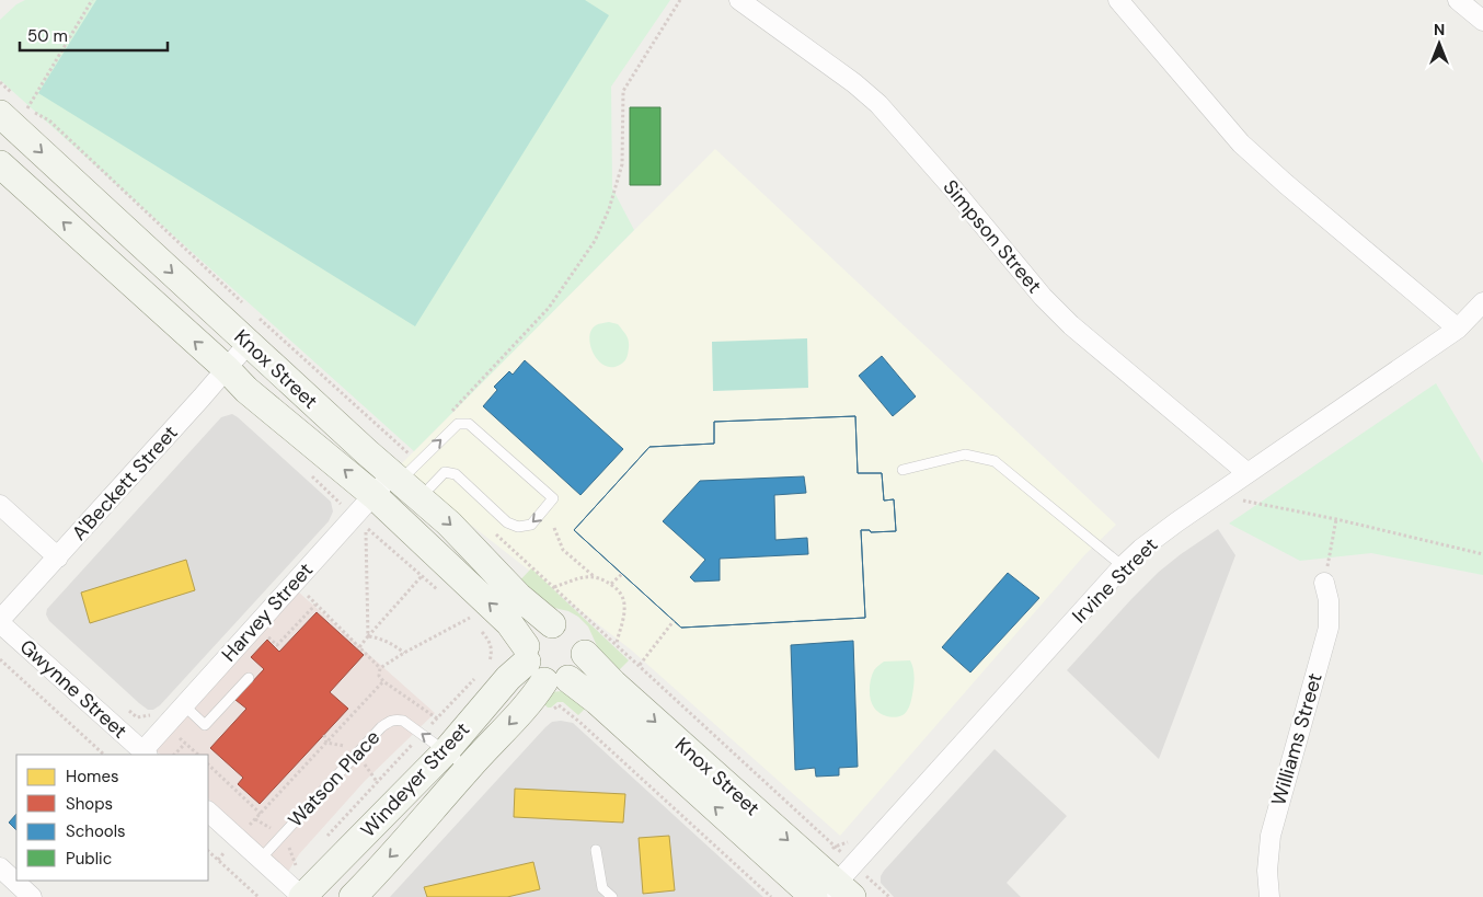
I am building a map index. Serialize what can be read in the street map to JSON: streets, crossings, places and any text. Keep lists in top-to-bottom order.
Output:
{
  "streets": {
    "street": [
      "Simpson Street",
      "Knox Street",
      "A'Beckett Street",
      "Irvine Street",
      "Harvey Street",
      "Gwynne Street",
      "Williams Street",
      "Windeyer Street"
    ],
    "lane": ["Watson Place"]
  },
  "crossings": [
    ["Simpson Street", "Irvine Street"],
    ["Knox Street", "A'Beckett Street"],
    ["Knox Street", "Irvine Street"],
    ["Knox Street", "Harvey Street"],
    ["Knox Street", "Windeyer Street"],
    ["A'Beckett Street", "Gwynne Street"],
    ["Harvey Street", "Gwynne Street"],
    ["Watson Place", "Windeyer Street"]
  ],
  "legend": [
    "Homes",
    "Shops",
    "Schools",
    "Public"
  ],
  "scale_bar": "50 m",
  "north": "top"
}
